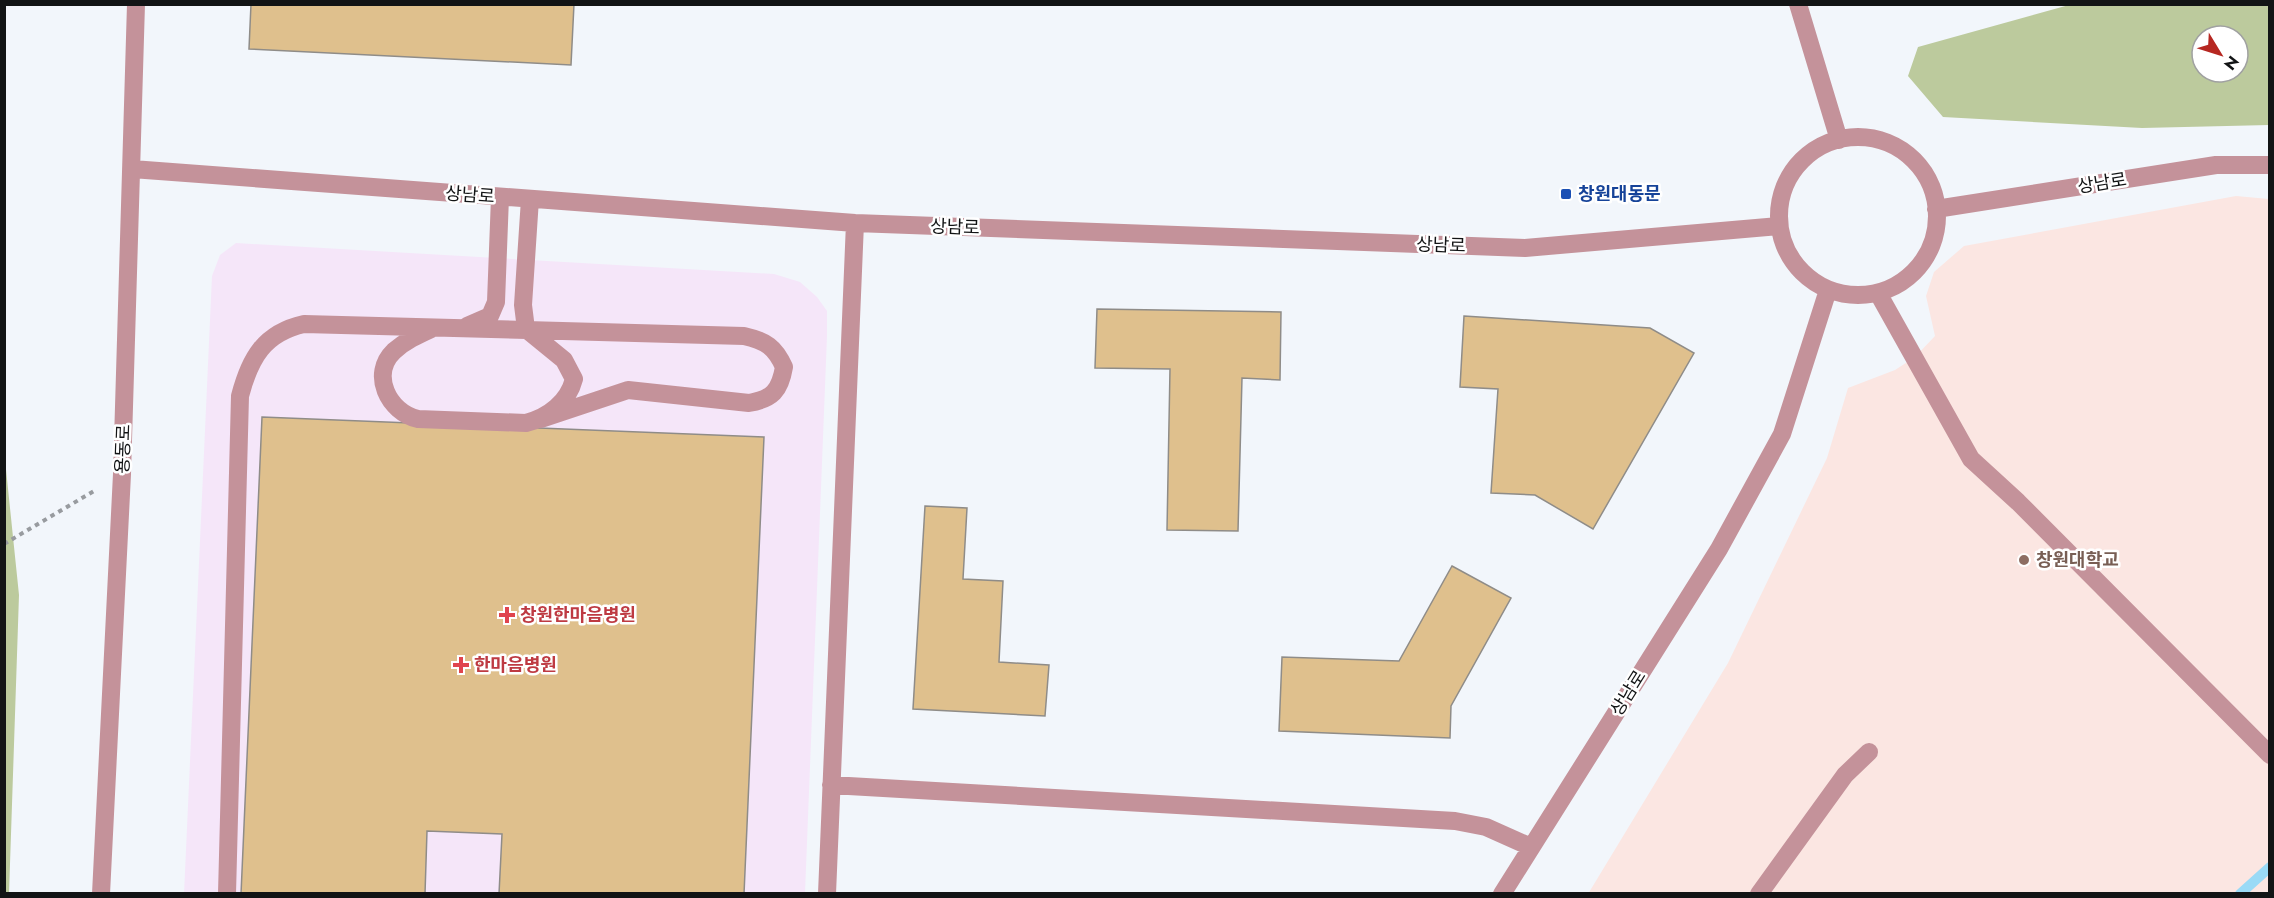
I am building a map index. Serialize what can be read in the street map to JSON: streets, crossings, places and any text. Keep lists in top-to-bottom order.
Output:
{
  "streets": {
    "street": ["상남로", "용동로"]
  },
  "crossings": [
    ["상남로", "용동로"]
  ],
  "places": {
    "transit": ["창원대동문"],
    "other": ["창원대학교"],
    "health": ["창원한마음병원", "한마음병원"]
  },
  "north": "bottom right"
}
